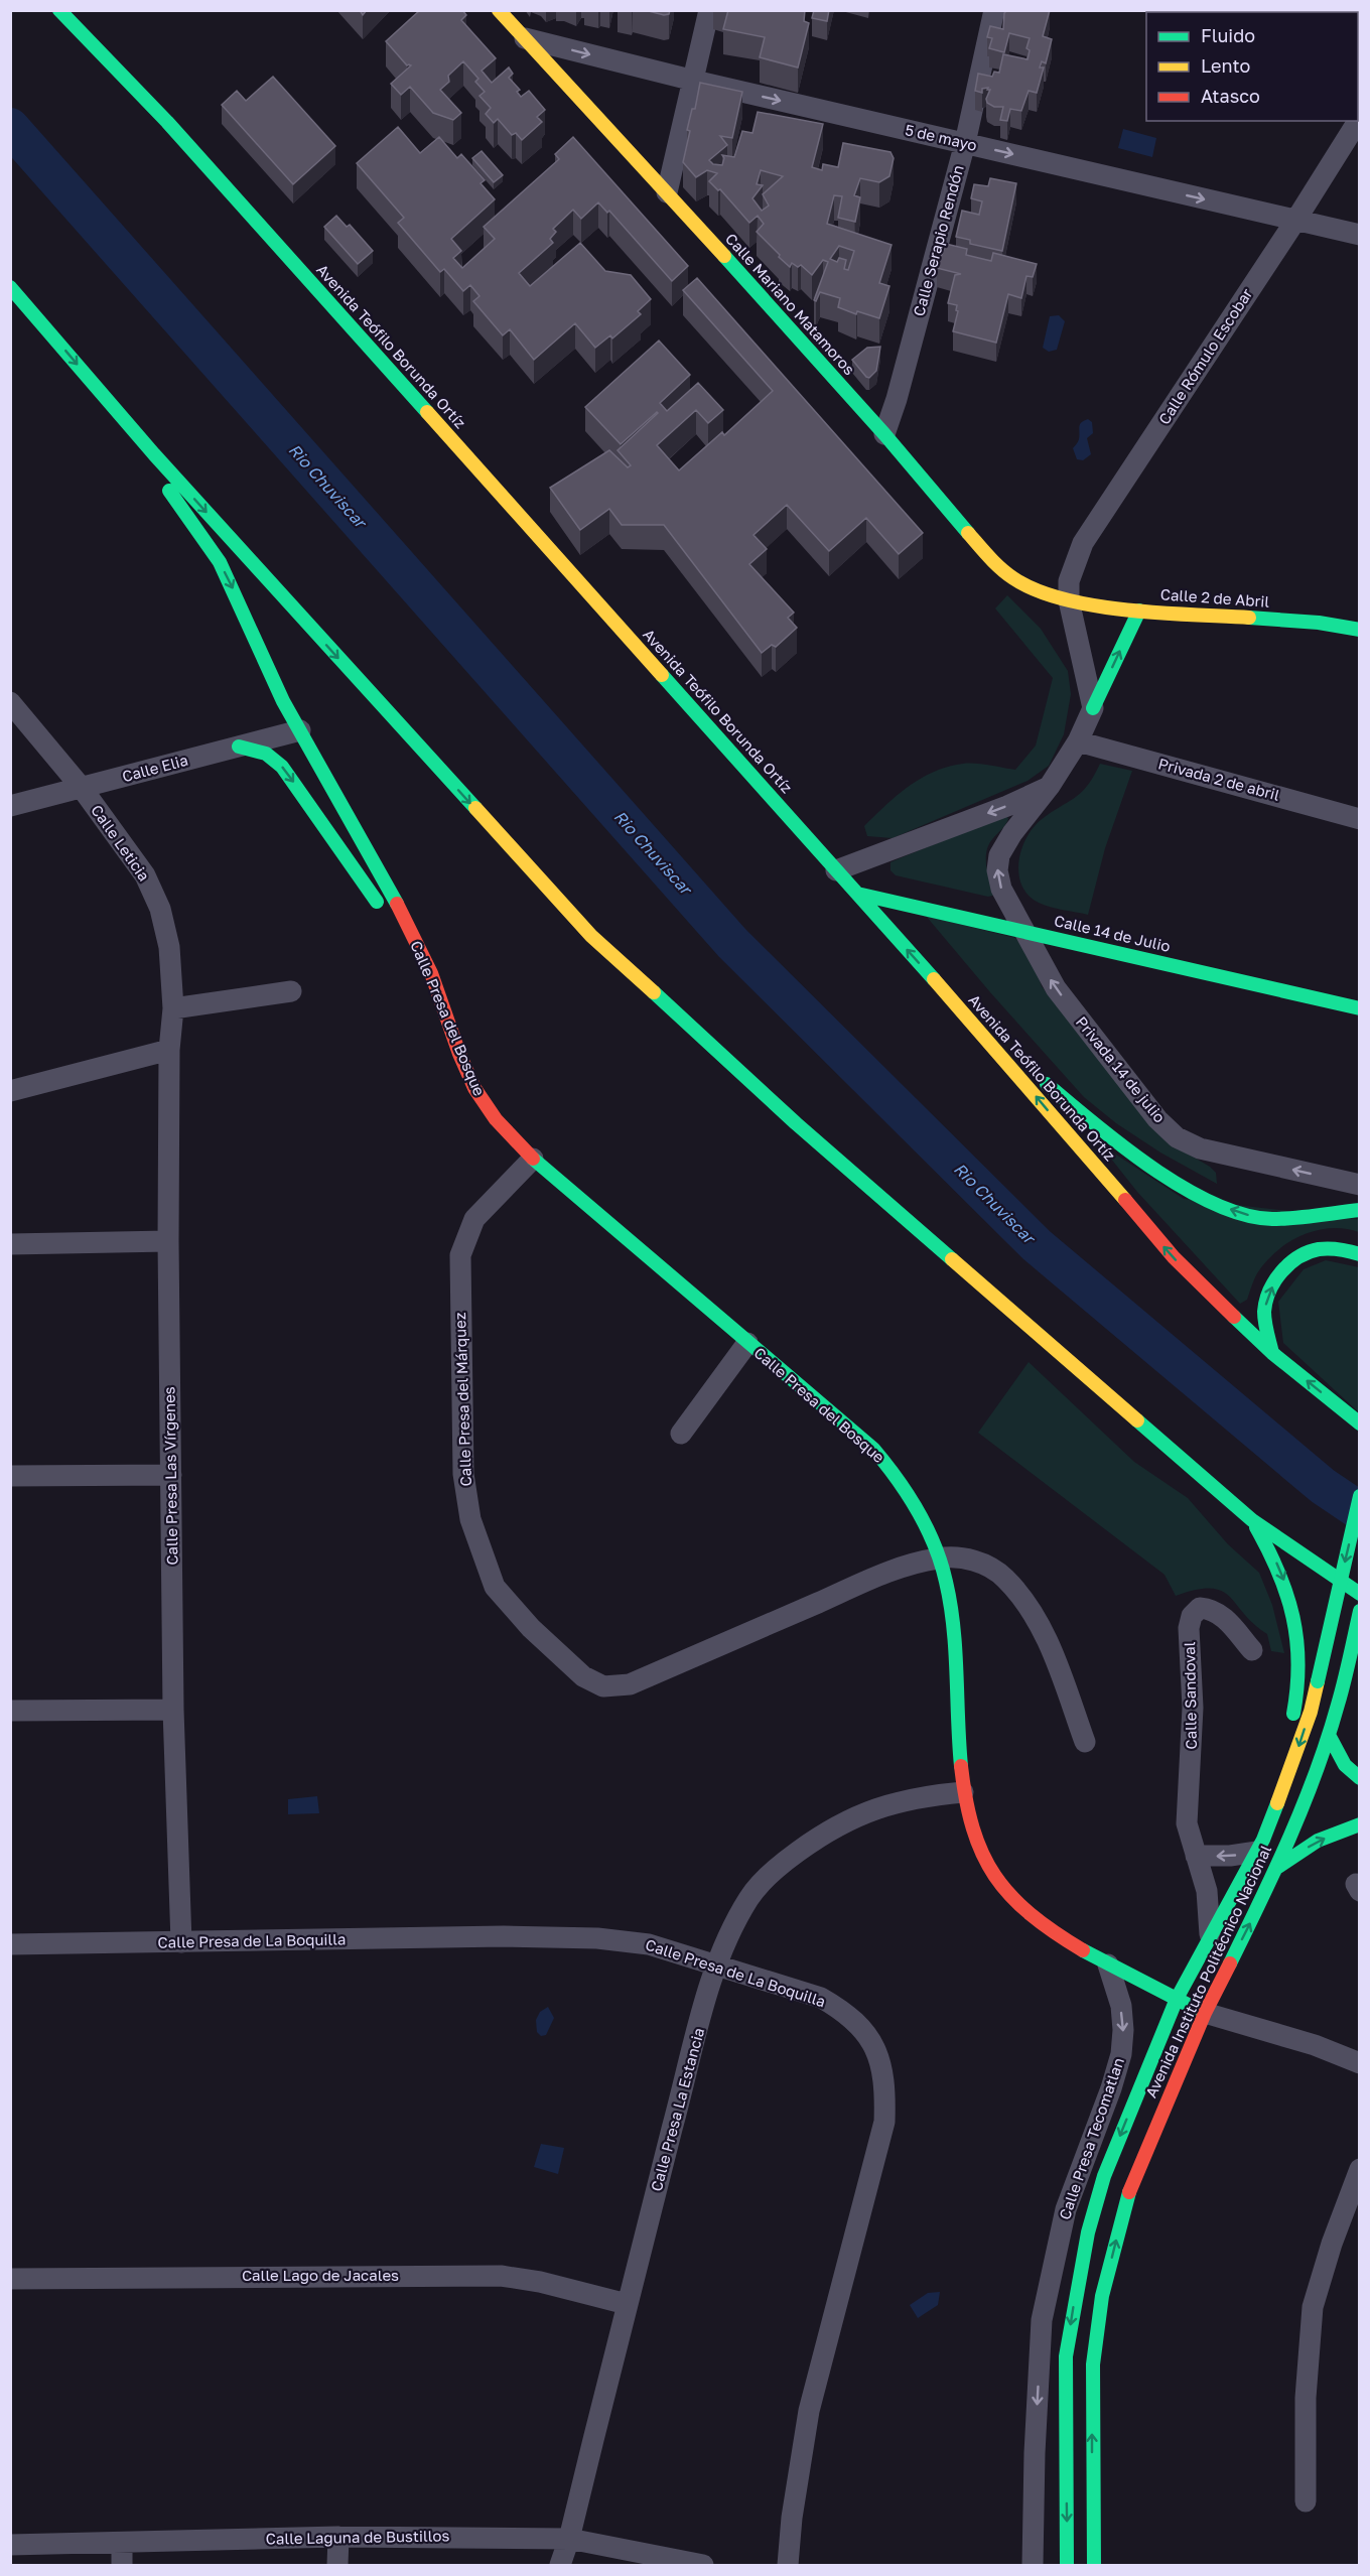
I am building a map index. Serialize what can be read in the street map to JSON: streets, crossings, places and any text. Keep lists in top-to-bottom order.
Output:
{
  "streets": {
    "main road": [
      "Calle Mariano Matamoros",
      "Avenida Teófilo Borunda Ortíz",
      "Calle 2 de Abril",
      "Calle 14 de Julio",
      "Calle Presa del Bosque",
      "Avenida Instituto Politécnico Nacional"
    ],
    "street": [
      "5 de mayo",
      "Calle Serapio Rendón",
      "Calle Rómulo Escobar",
      "Calle Elia",
      "Privada 2 de abril",
      "Calle Leticia",
      "Privada 14 de julio",
      "Calle Presa del Márquez",
      "Calle Presa Las Vírgenes",
      "Calle Sandoval",
      "Calle Presa de La Boquilla",
      "Calle Presa La Estancia",
      "Calle Presa Tecomatlan",
      "Calle Lago de Jacales",
      "Calle Laguna de Bustillos"
    ]
  },
  "crossings": [
    ["5 de mayo", "Calle Serapio Rendón"],
    ["5 de mayo", "Calle Mariano Matamoros"],
    ["5 de mayo", "Calle Rómulo Escobar"],
    ["Calle Serapio Rendón", "Calle Mariano Matamoros"],
    ["Calle Mariano Matamoros", "Calle Rómulo Escobar"],
    ["Calle Mariano Matamoros", "Calle 2 de Abril"],
    ["Avenida Teófilo Borunda Ortíz", "Calle 14 de Julio"],
    ["Calle Rómulo Escobar", "Calle 2 de Abril"],
    ["Calle Elia", "Calle Leticia"],
    ["Calle Elia", "Calle Presa del Bosque"],
    ["Calle Leticia", "Calle Presa Las Vírgenes"],
    ["Calle 14 de Julio", "Privada 14 de julio"],
    ["Calle Presa del Bosque", "Calle Presa del Márquez"],
    ["Calle Presa del Bosque", "Avenida Instituto Politécnico Nacional"],
    ["Calle Presa del Bosque", "Calle Presa La Estancia"],
    ["Calle Presa del Bosque", "Calle Presa Tecomatlan"],
    ["Calle Presa Las Vírgenes", "Calle Presa de La Boquilla"],
    ["Calle Sandoval", "Avenida Instituto Politécnico Nacional"],
    ["Calle Presa de La Boquilla", "Calle Presa La Estancia"],
    ["Calle Presa La Estancia", "Calle Lago de Jacales"],
    ["Calle Presa La Estancia", "Calle Laguna de Bustillos"]
  ],
  "one_way": [
    "5 de mayo",
    "Avenida Teófilo Borunda Ortíz",
    "Privada 14 de julio",
    "Calle Presa Tecomatlan"
  ],
  "water": ["Rio Chuviscar"],
  "legend": ["Fluido", "Lento", "Atasco"]
}
